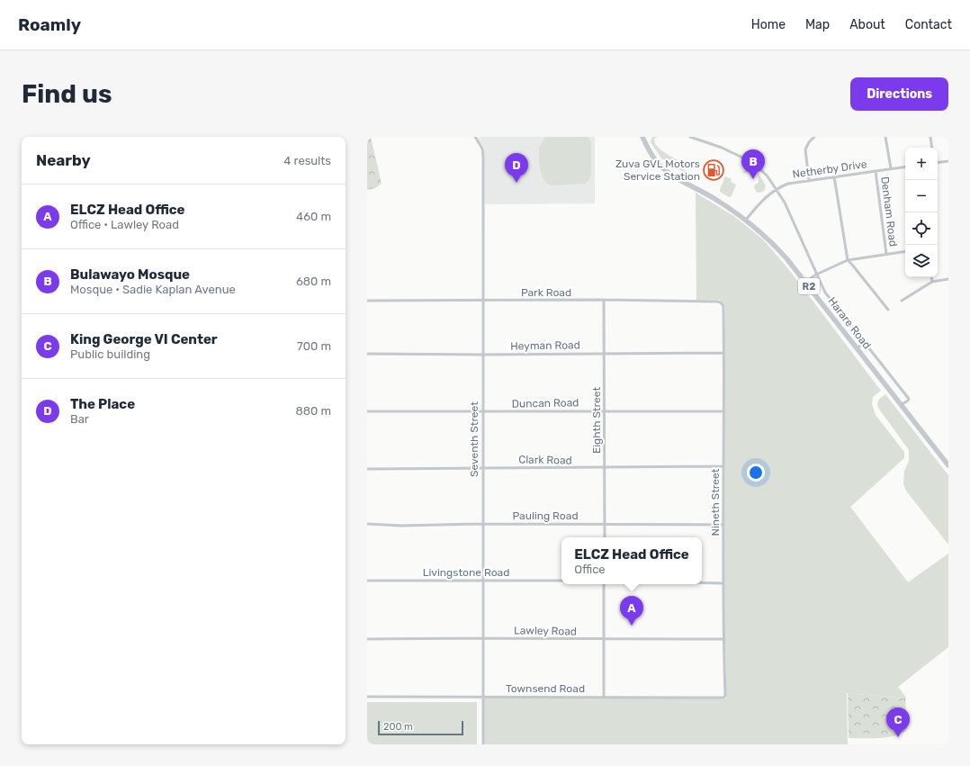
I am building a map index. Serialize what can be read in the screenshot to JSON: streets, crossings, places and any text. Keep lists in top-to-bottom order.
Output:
{
  "streets": {
    "highway": ["R2", "Harare Road"],
    "street": [
      "Netherby Drive",
      "Denham Road",
      "Park Road",
      "Heyman Road",
      "Duncan Road",
      "Eighth Street",
      "Seventh Street",
      "Clark Road",
      "Nineth Street",
      "Pauling Road",
      "Livingstone Road",
      "Lawley Road",
      "Townsend Road"
    ]
  },
  "crossings": [
    ["Netherby Drive", "Denham Road"],
    ["Netherby Drive", "Harare Road"],
    ["Park Road", "Eighth Street"],
    ["Park Road", "Seventh Street"],
    ["Park Road", "Nineth Street"],
    ["Heyman Road", "Eighth Street"],
    ["Heyman Road", "Seventh Street"],
    ["Heyman Road", "Nineth Street"],
    ["Duncan Road", "Eighth Street"],
    ["Duncan Road", "Seventh Street"],
    ["Duncan Road", "Nineth Street"],
    ["Eighth Street", "Clark Road"],
    ["Eighth Street", "Pauling Road"],
    ["Seventh Street", "Clark Road"],
    ["Seventh Street", "Pauling Road"],
    ["Seventh Street", "Livingstone Road"],
    ["Seventh Street", "Lawley Road"],
    ["Seventh Street", "Townsend Road"],
    ["Clark Road", "Nineth Street"],
    ["Nineth Street", "Pauling Road"],
    ["Nineth Street", "Lawley Road"],
    ["Nineth Street", "Townsend Road"]
  ],
  "places": {
    "fuel station": ["Zuva GVL Motors Service Station"]
  },
  "scale_bar": "200 m",
  "page": {
    "header": "Roamly",
    "nav": [
      "Home",
      "Map",
      "About",
      "Contact"
    ],
    "buttons": "Directions",
    "title": "Find us",
    "heading": ["Nearby", "4 results"],
    "map_buttons": ["+", "−"],
    "pins": [
      "B",
      "D",
      "A",
      "C"
    ],
    "list": [
      {
        "mark": "A",
        "name": "ELCZ Head Office",
        "note": "Office · Lawley Road",
        "value": "460 m"
      },
      {
        "mark": "B",
        "name": "Bulawayo Mosque",
        "note": "Mosque · Sadie Kaplan Avenue",
        "value": "680 m"
      },
      {
        "mark": "C",
        "name": "King George VI Center",
        "note": "Public building",
        "value": "700 m"
      },
      {
        "mark": "D",
        "name": "The Place",
        "note": "Bar",
        "value": "880 m"
      }
    ],
    "popup": ["ELCZ Head Office", "Office"],
    "scale": "200 m"
  }
}
